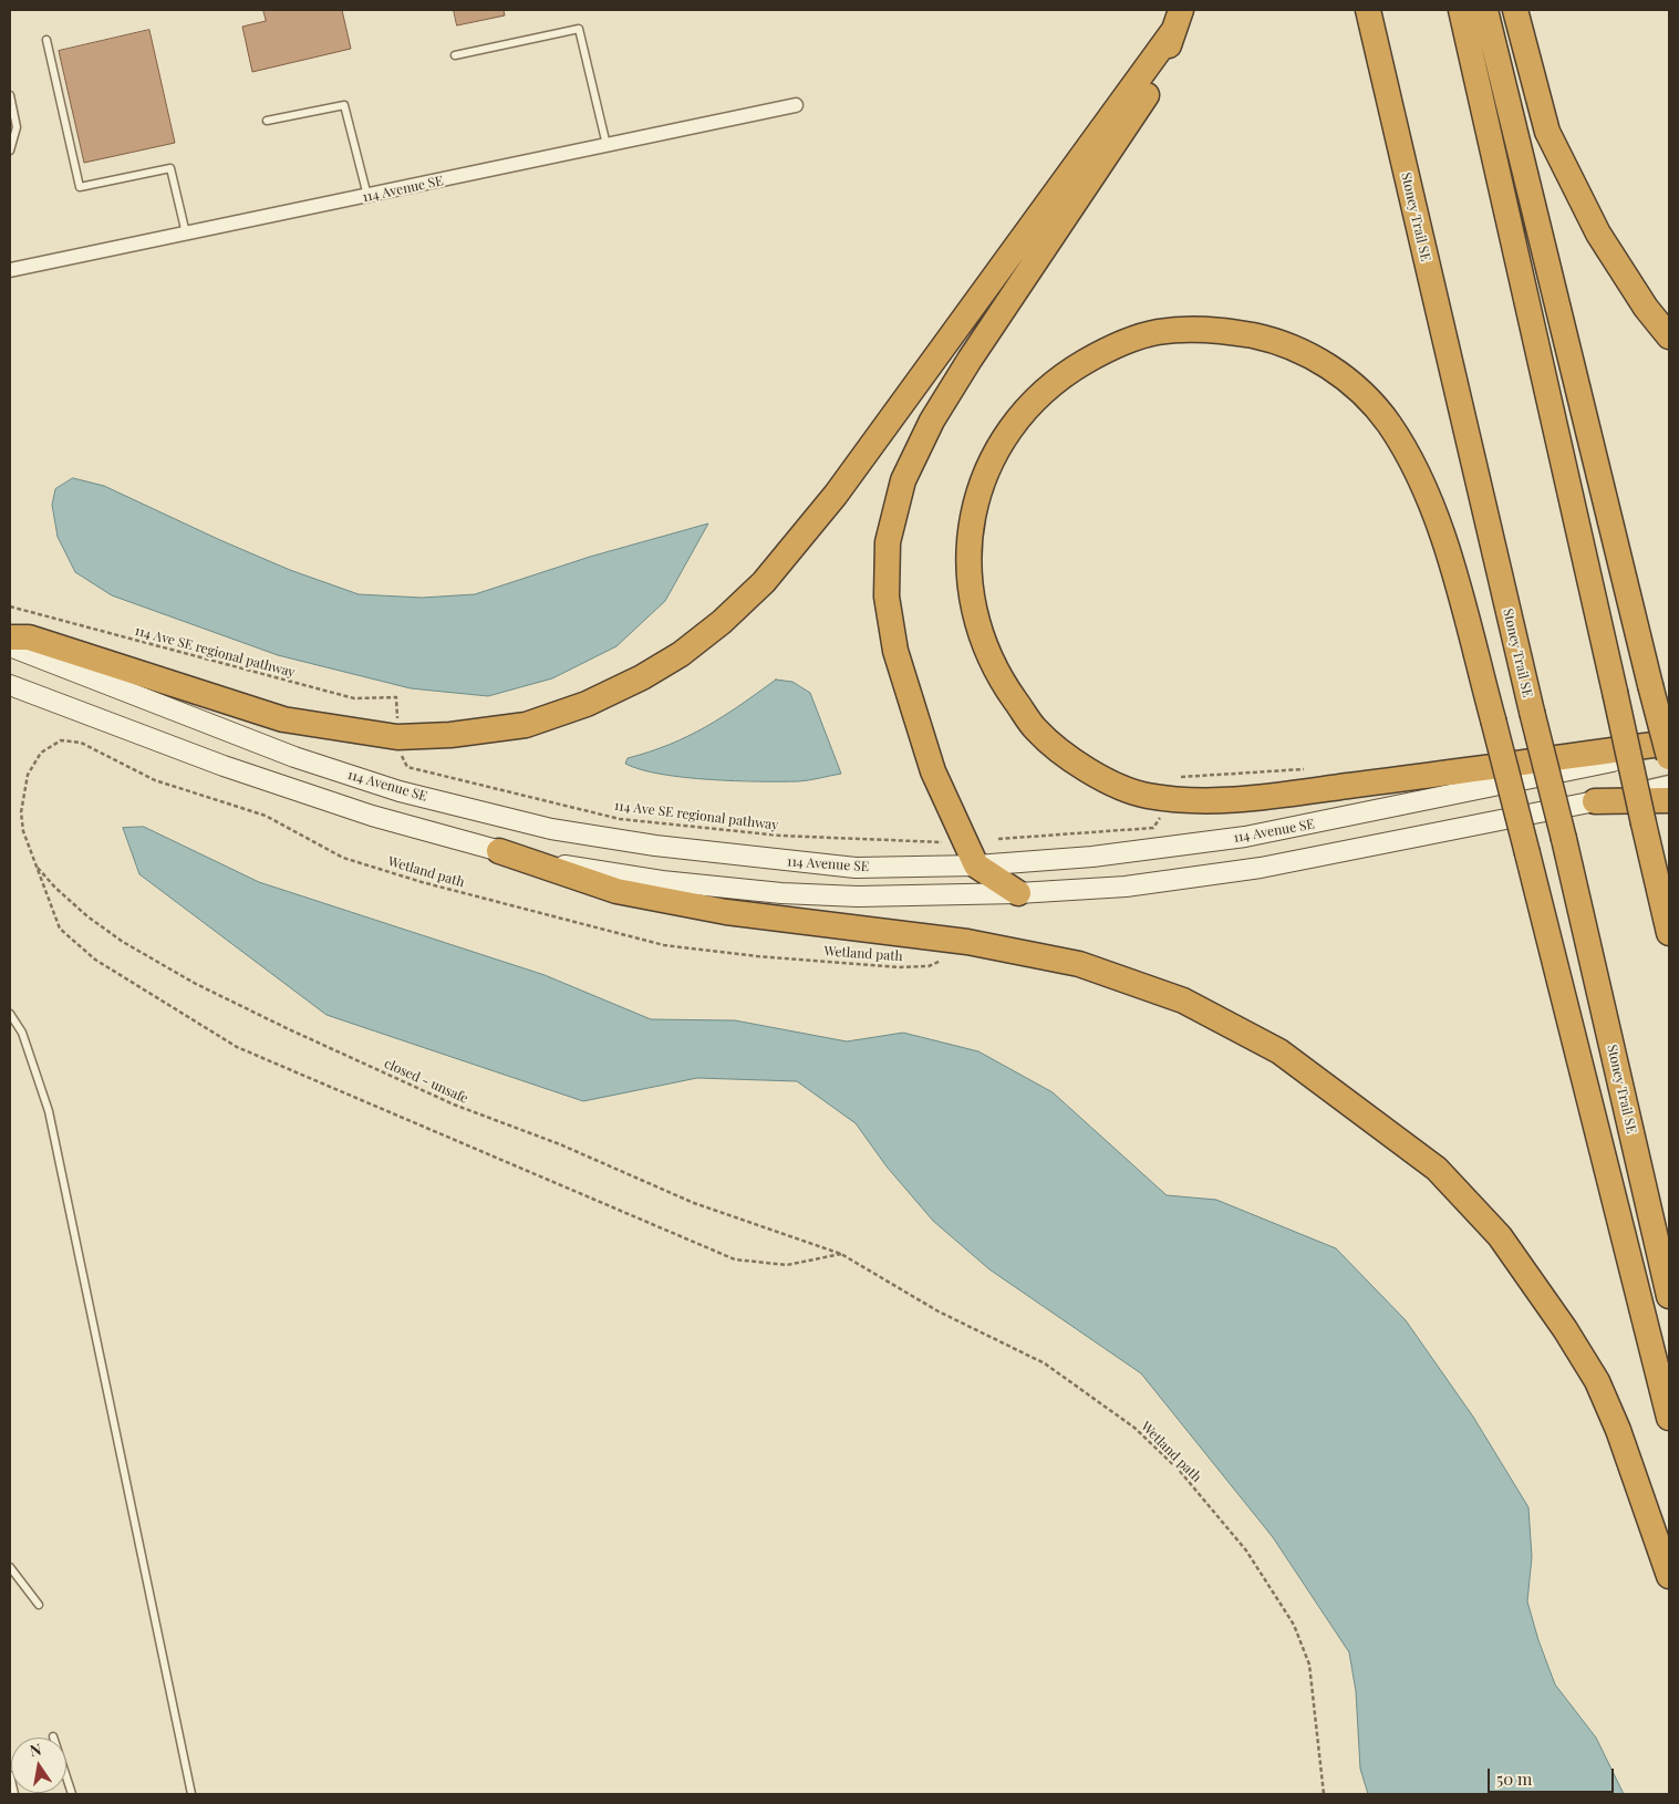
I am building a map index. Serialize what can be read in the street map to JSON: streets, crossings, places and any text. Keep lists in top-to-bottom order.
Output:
{
  "streets": {
    "highway": ["Stoney Trail SE"],
    "main road": ["114 Avenue SE"],
    "path": ["114 Ave SE regional pathway", "Wetland path", "closed - unsafe"]
  },
  "crossings": [
    ["Wetland path", "closed - unsafe"]
  ],
  "scale_bar": "50 m",
  "north": "top"
}
